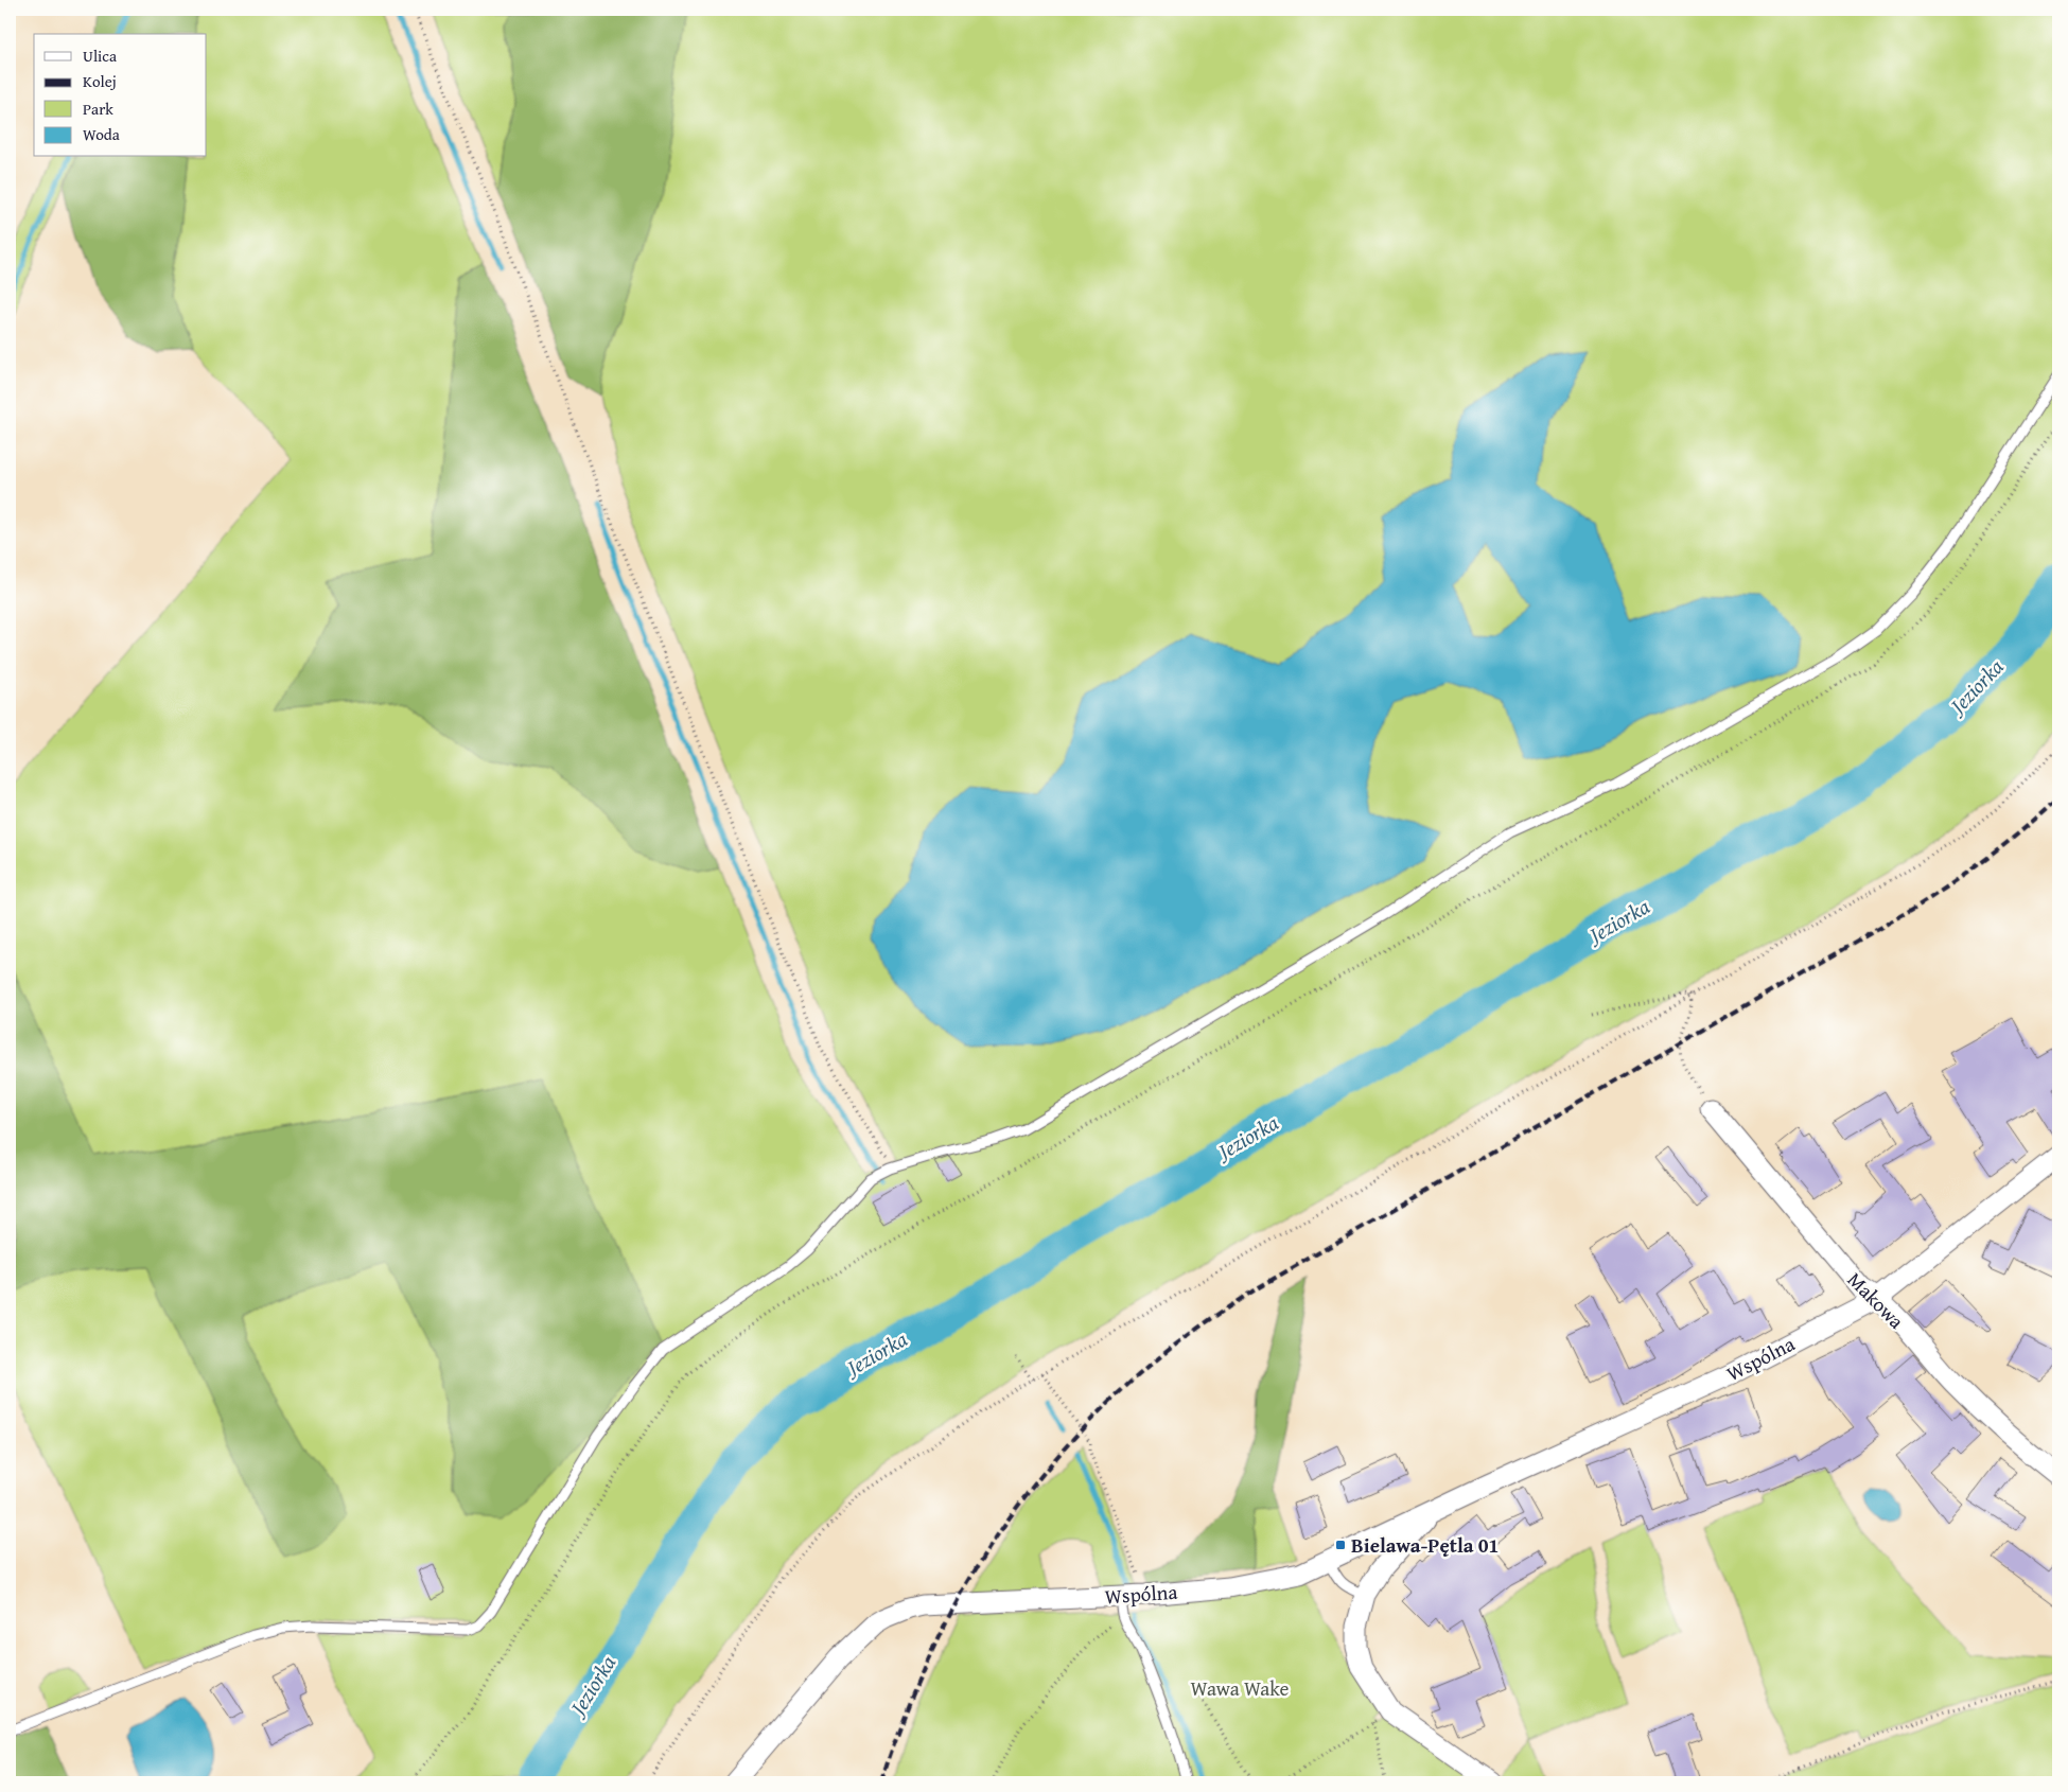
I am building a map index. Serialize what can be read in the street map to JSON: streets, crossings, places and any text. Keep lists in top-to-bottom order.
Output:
{
  "streets": {
    "street": ["Makowa", "Wspólna"]
  },
  "crossings": [
    ["Makowa", "Wspólna"]
  ],
  "water": ["Jeziorka"],
  "parks": ["Wawa Wake"],
  "places": {
    "transit": ["Bielawa-Pętla 01"]
  },
  "legend": [
    "Ulica",
    "Kolej",
    "Park",
    "Woda"
  ]
}
